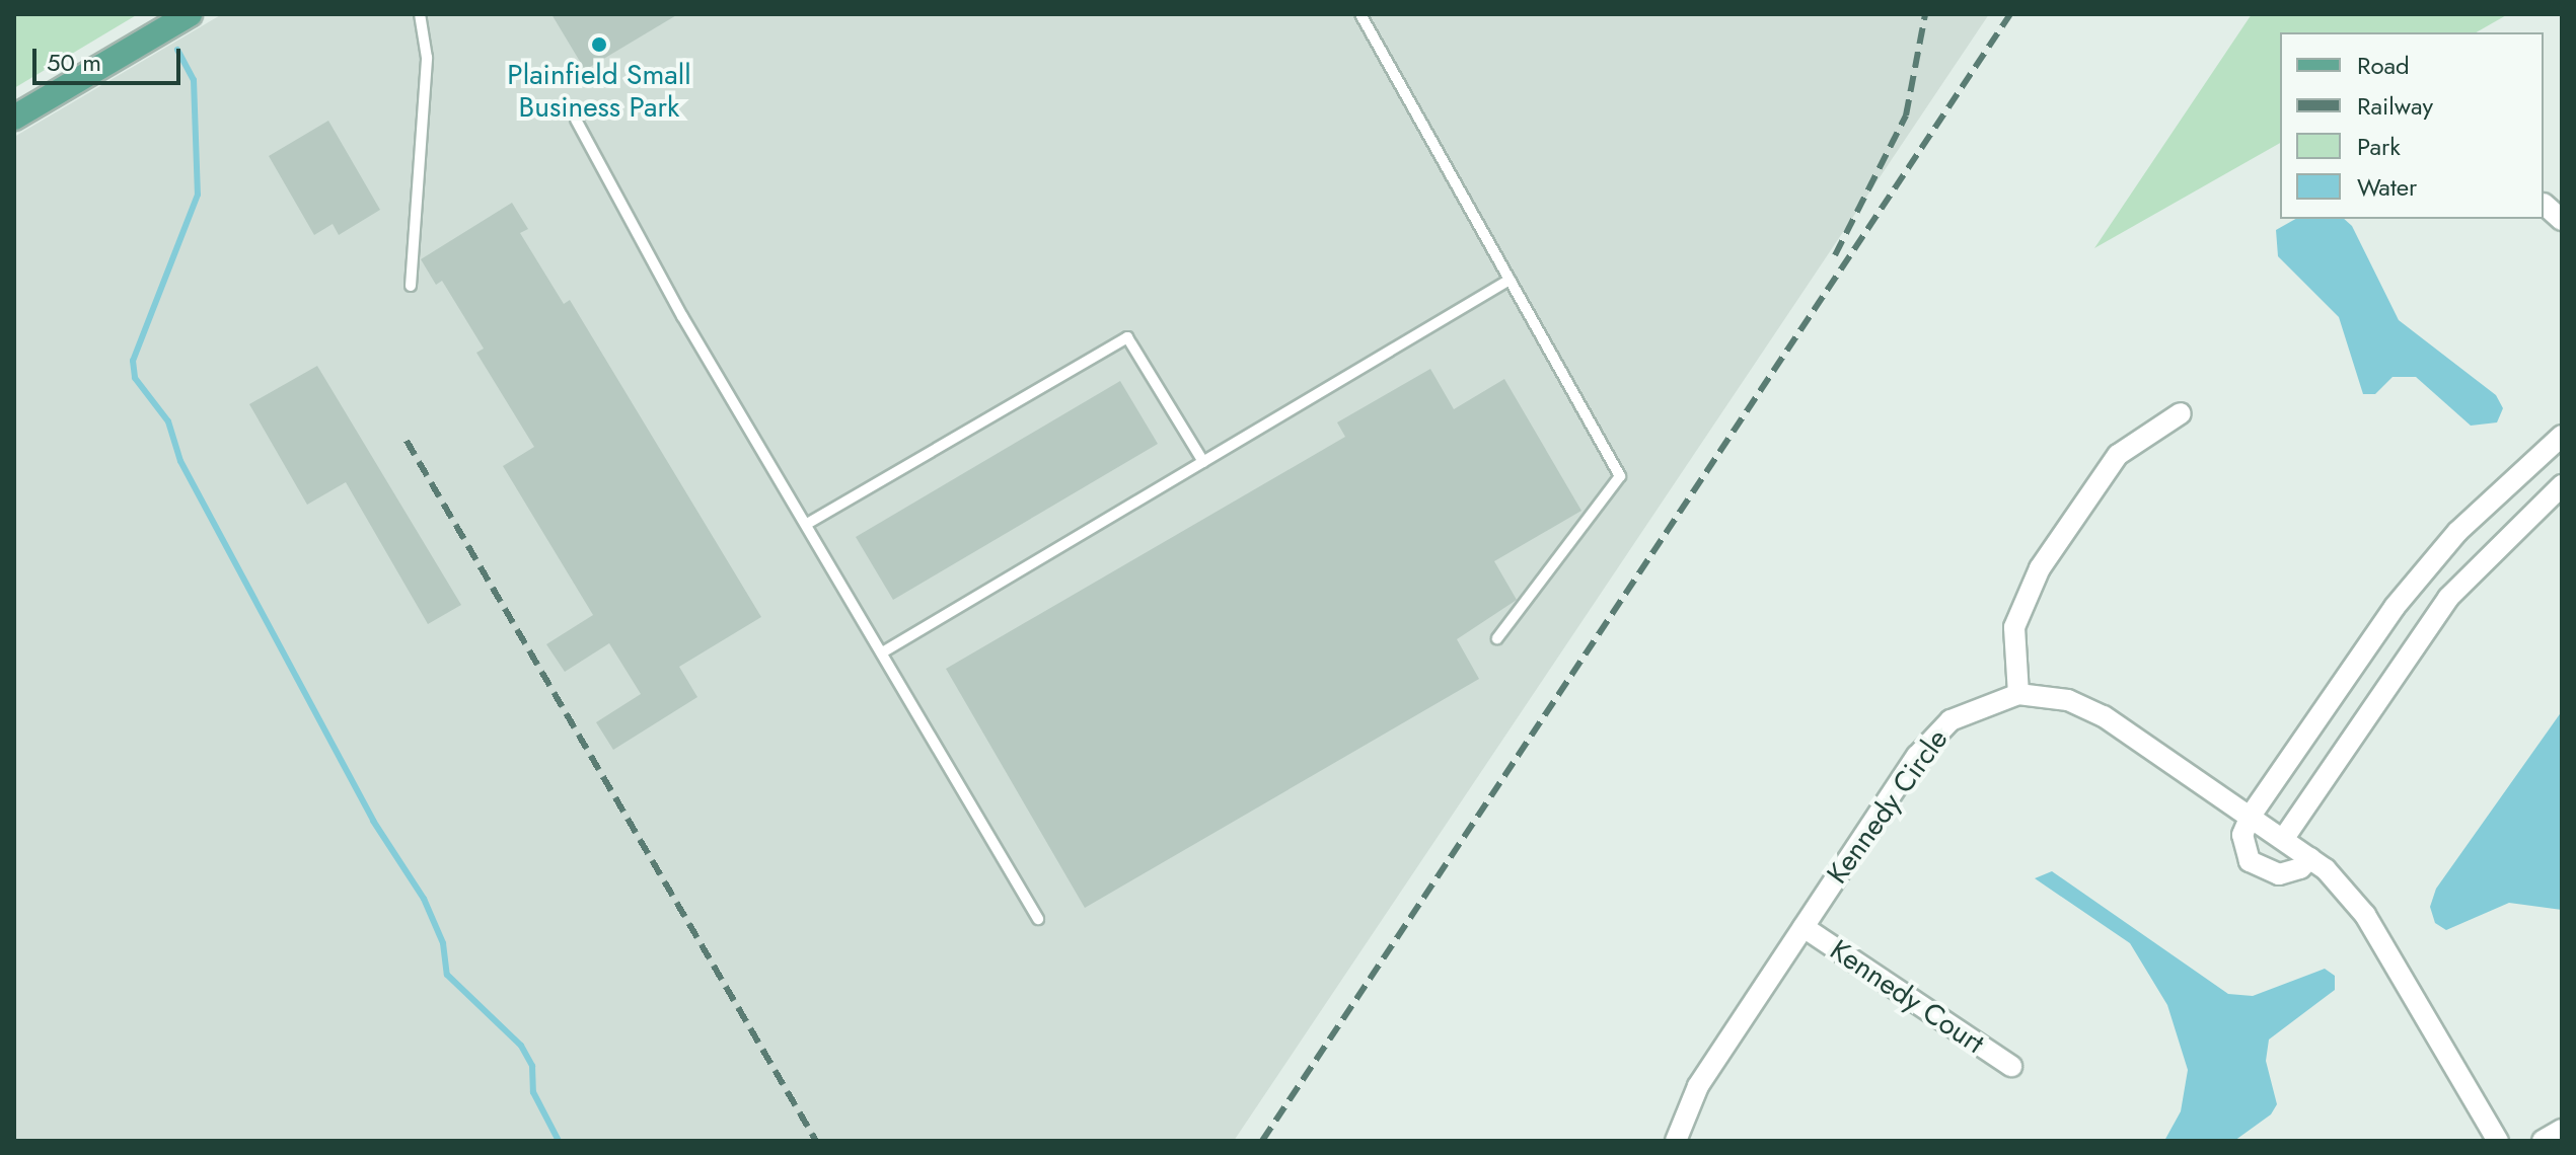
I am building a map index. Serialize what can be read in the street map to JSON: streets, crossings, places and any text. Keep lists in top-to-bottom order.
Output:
{
  "streets": {
    "street": ["Kennedy Circle", "Kennedy Court"]
  },
  "crossings": [
    ["Kennedy Circle", "Kennedy Court"]
  ],
  "places": ["Plainfield Small Business Park"],
  "legend": [
    "Road",
    "Railway",
    "Park",
    "Water"
  ],
  "scale_bar": "50 m"
}
